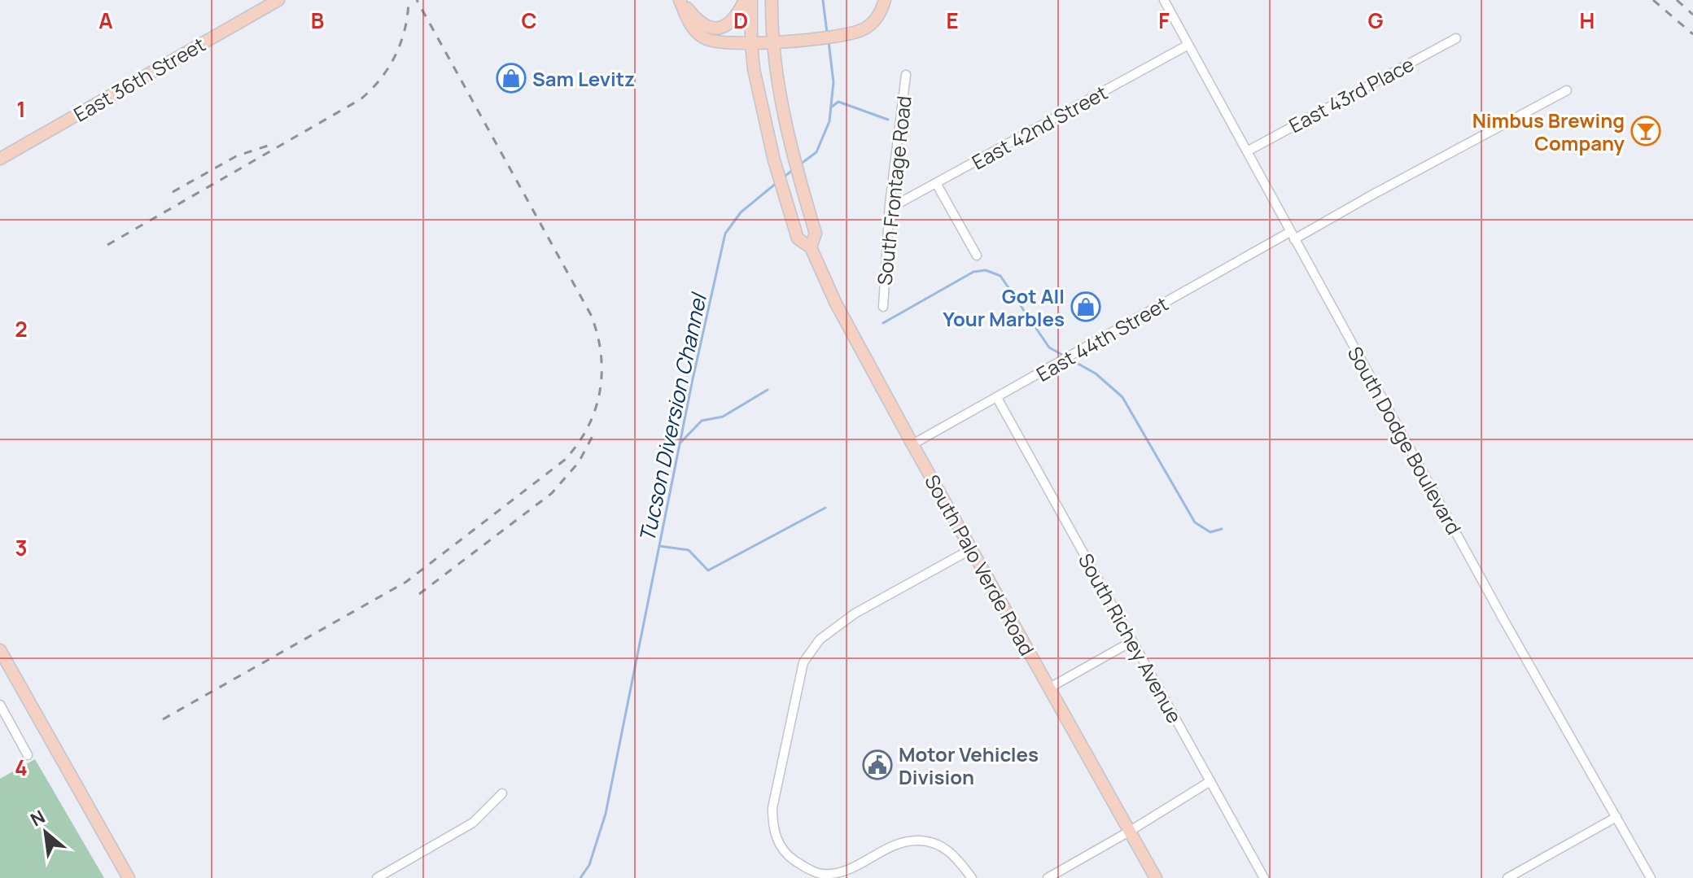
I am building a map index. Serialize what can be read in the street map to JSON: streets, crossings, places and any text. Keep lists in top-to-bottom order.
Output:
{
  "streets": {
    "main road": ["East 36th Street", "South Palo Verde Road"],
    "street": [
      "East 43rd Place",
      "East 42nd Street",
      "South Frontage Road",
      "East 44th Street",
      "South Dodge Boulevard",
      "South Richey Avenue"
    ]
  },
  "crossings": [
    ["East 43rd Place", "South Dodge Boulevard"],
    ["East 42nd Street", "South Frontage Road"],
    ["East 42nd Street", "South Dodge Boulevard"],
    ["East 44th Street", "South Dodge Boulevard"],
    ["East 44th Street", "South Palo Verde Road"],
    ["East 44th Street", "South Richey Avenue"]
  ],
  "water": ["Tucson Diversion Channel"],
  "places": {
    "shop": ["Sam Levitz", "Got All Your Marbles"],
    "bar": ["Nimbus Brewing Company"],
    "public building": ["Motor Vehicles Division"]
  },
  "north": "top left",
  "grid": {
    "columns": [
      "A",
      "B",
      "C",
      "D",
      "E",
      "F",
      "G",
      "H"
    ],
    "rows": [
      "1",
      "2",
      "3",
      "4"
    ]
  }
}
